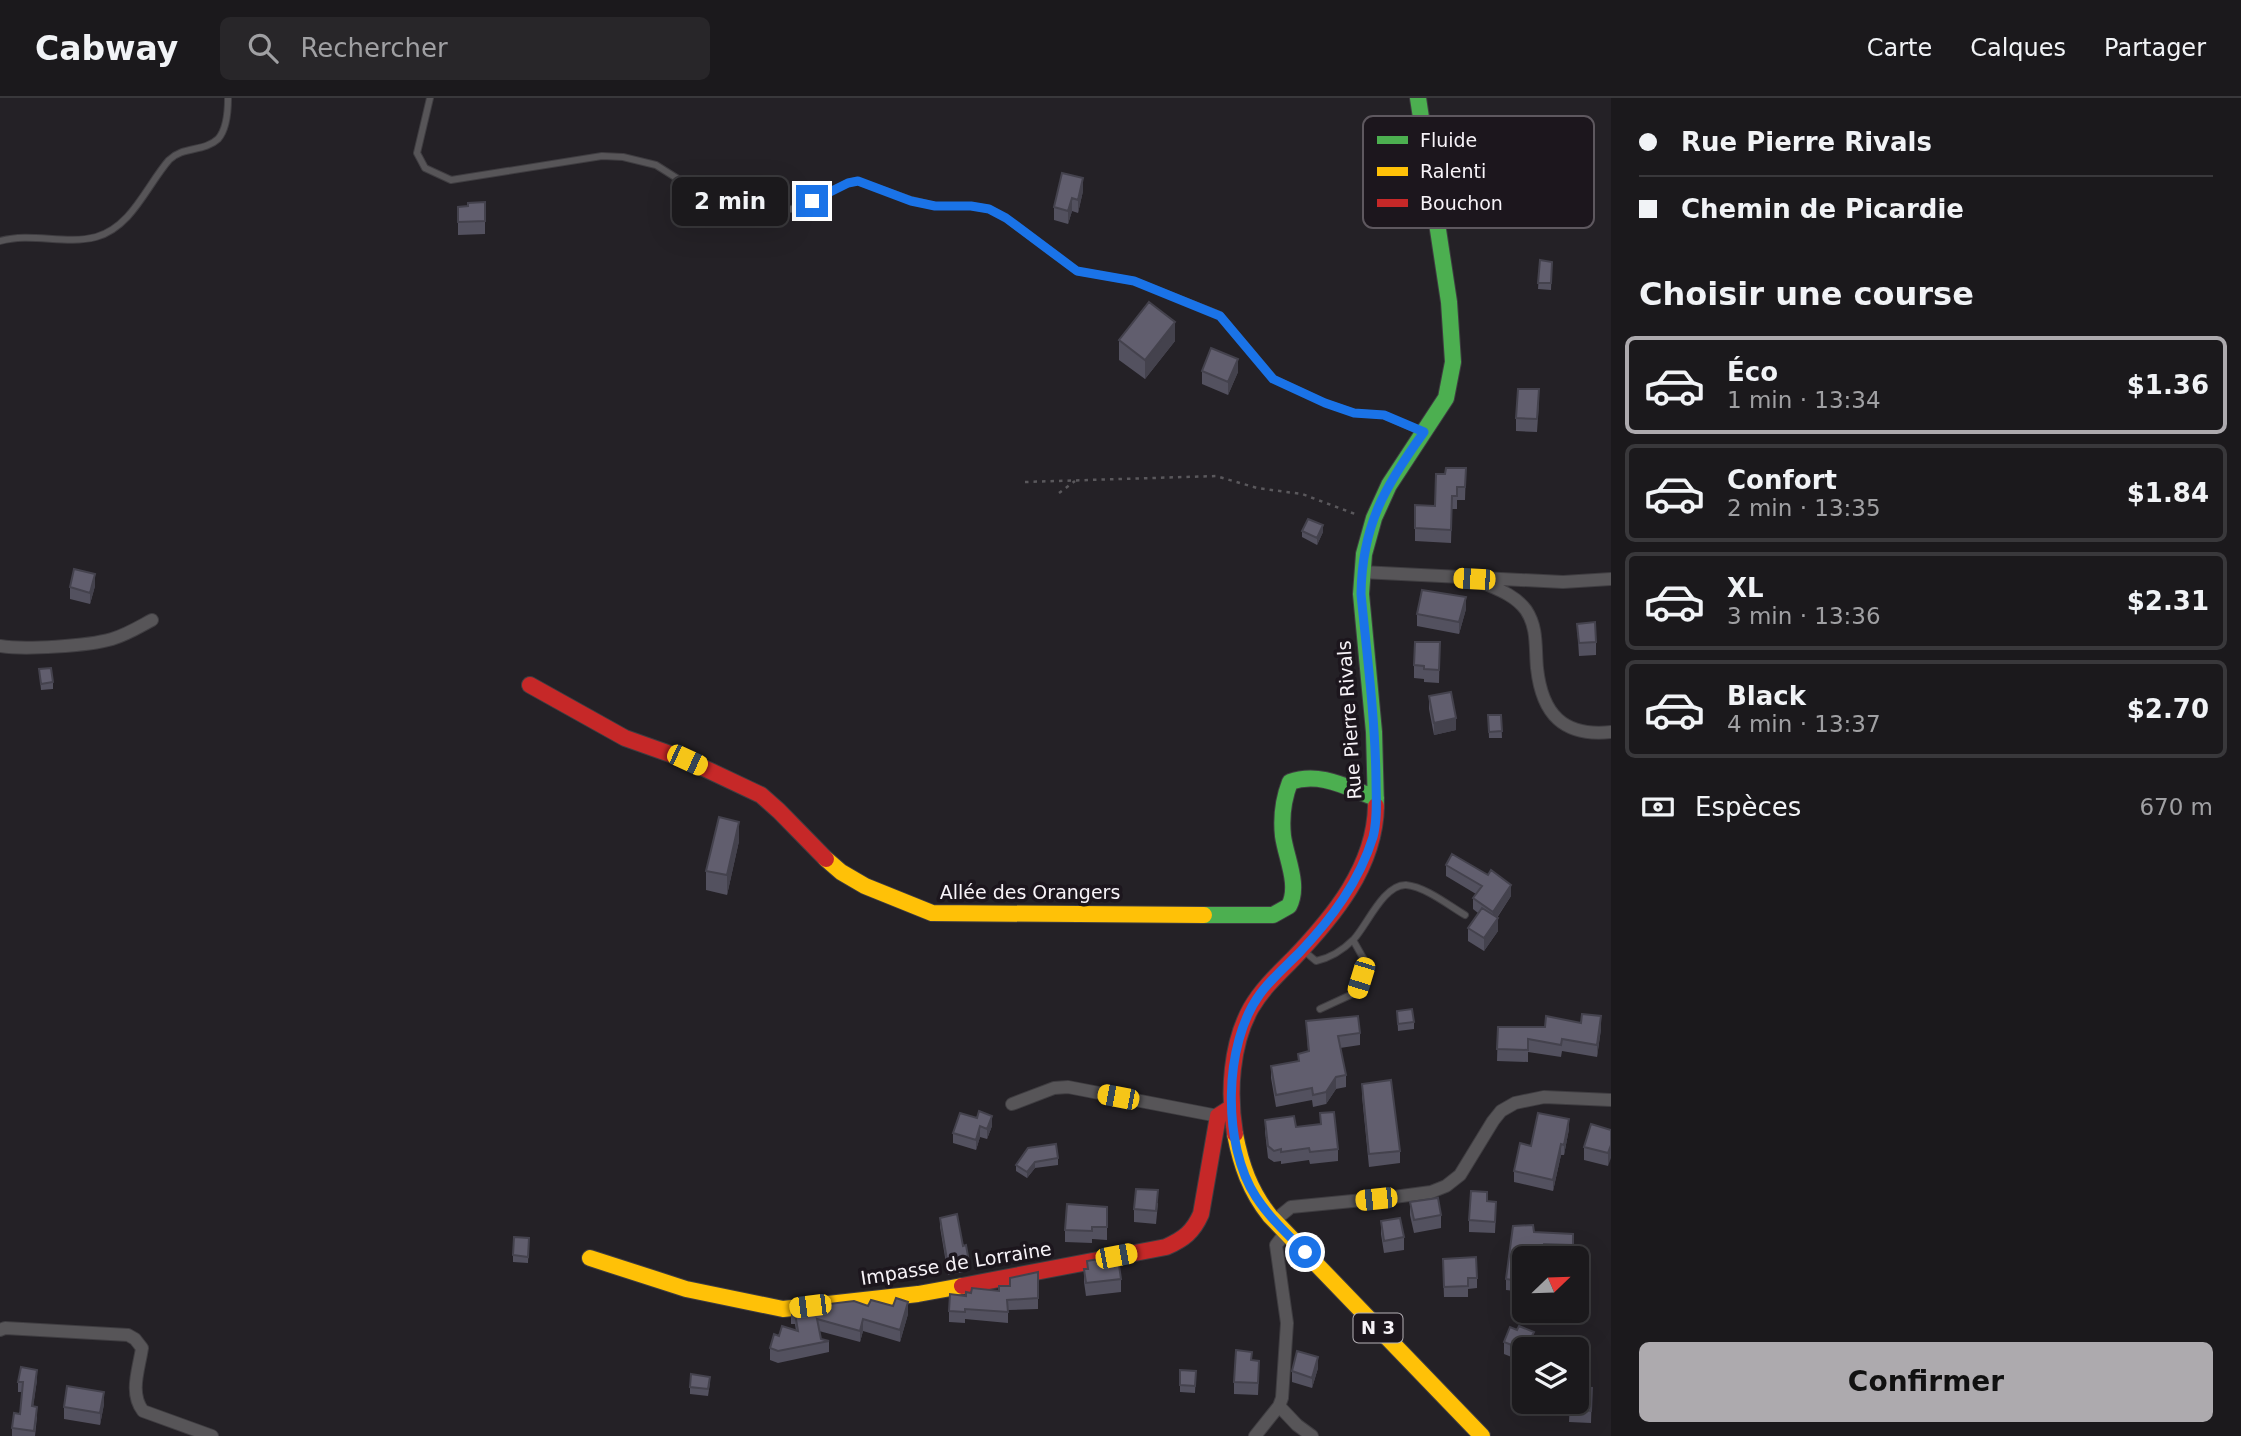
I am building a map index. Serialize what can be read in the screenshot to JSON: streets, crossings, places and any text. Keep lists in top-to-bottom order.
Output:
{
  "streets": {
    "street": [
      "Rue Pierre Rivals",
      "Allée des Orangers",
      "Impasse de Lorraine",
      "N 3"
    ]
  },
  "crossings": [
    ["Rue Pierre Rivals", "Allée des Orangers"],
    ["Rue Pierre Rivals", "Impasse de Lorraine"]
  ],
  "legend": ["Fluide", "Ralenti", "Bouchon"],
  "north": "top right",
  "page": {
    "header": "Cabway",
    "search": "Rechercher",
    "nav": ["Carte", "Calques", "Partager"],
    "banner": ["Rue Pierre Rivals", "Chemin de Picardie"],
    "bubble": "2 min",
    "heading": "Choisir une course",
    "list": [
      {
        "name": "Éco",
        "note": "1 min · 13:34",
        "value": "$1.36"
      },
      {
        "name": "Confort",
        "note": "2 min · 13:35",
        "value": "$1.84"
      },
      {
        "name": "XL",
        "note": "3 min · 13:36",
        "value": "$2.31"
      },
      {
        "name": "Black",
        "note": "4 min · 13:37",
        "value": "$2.70"
      }
    ],
    "pay": ["Espèces", "670 m"],
    "buttons": "Confirmer"
  }
}
